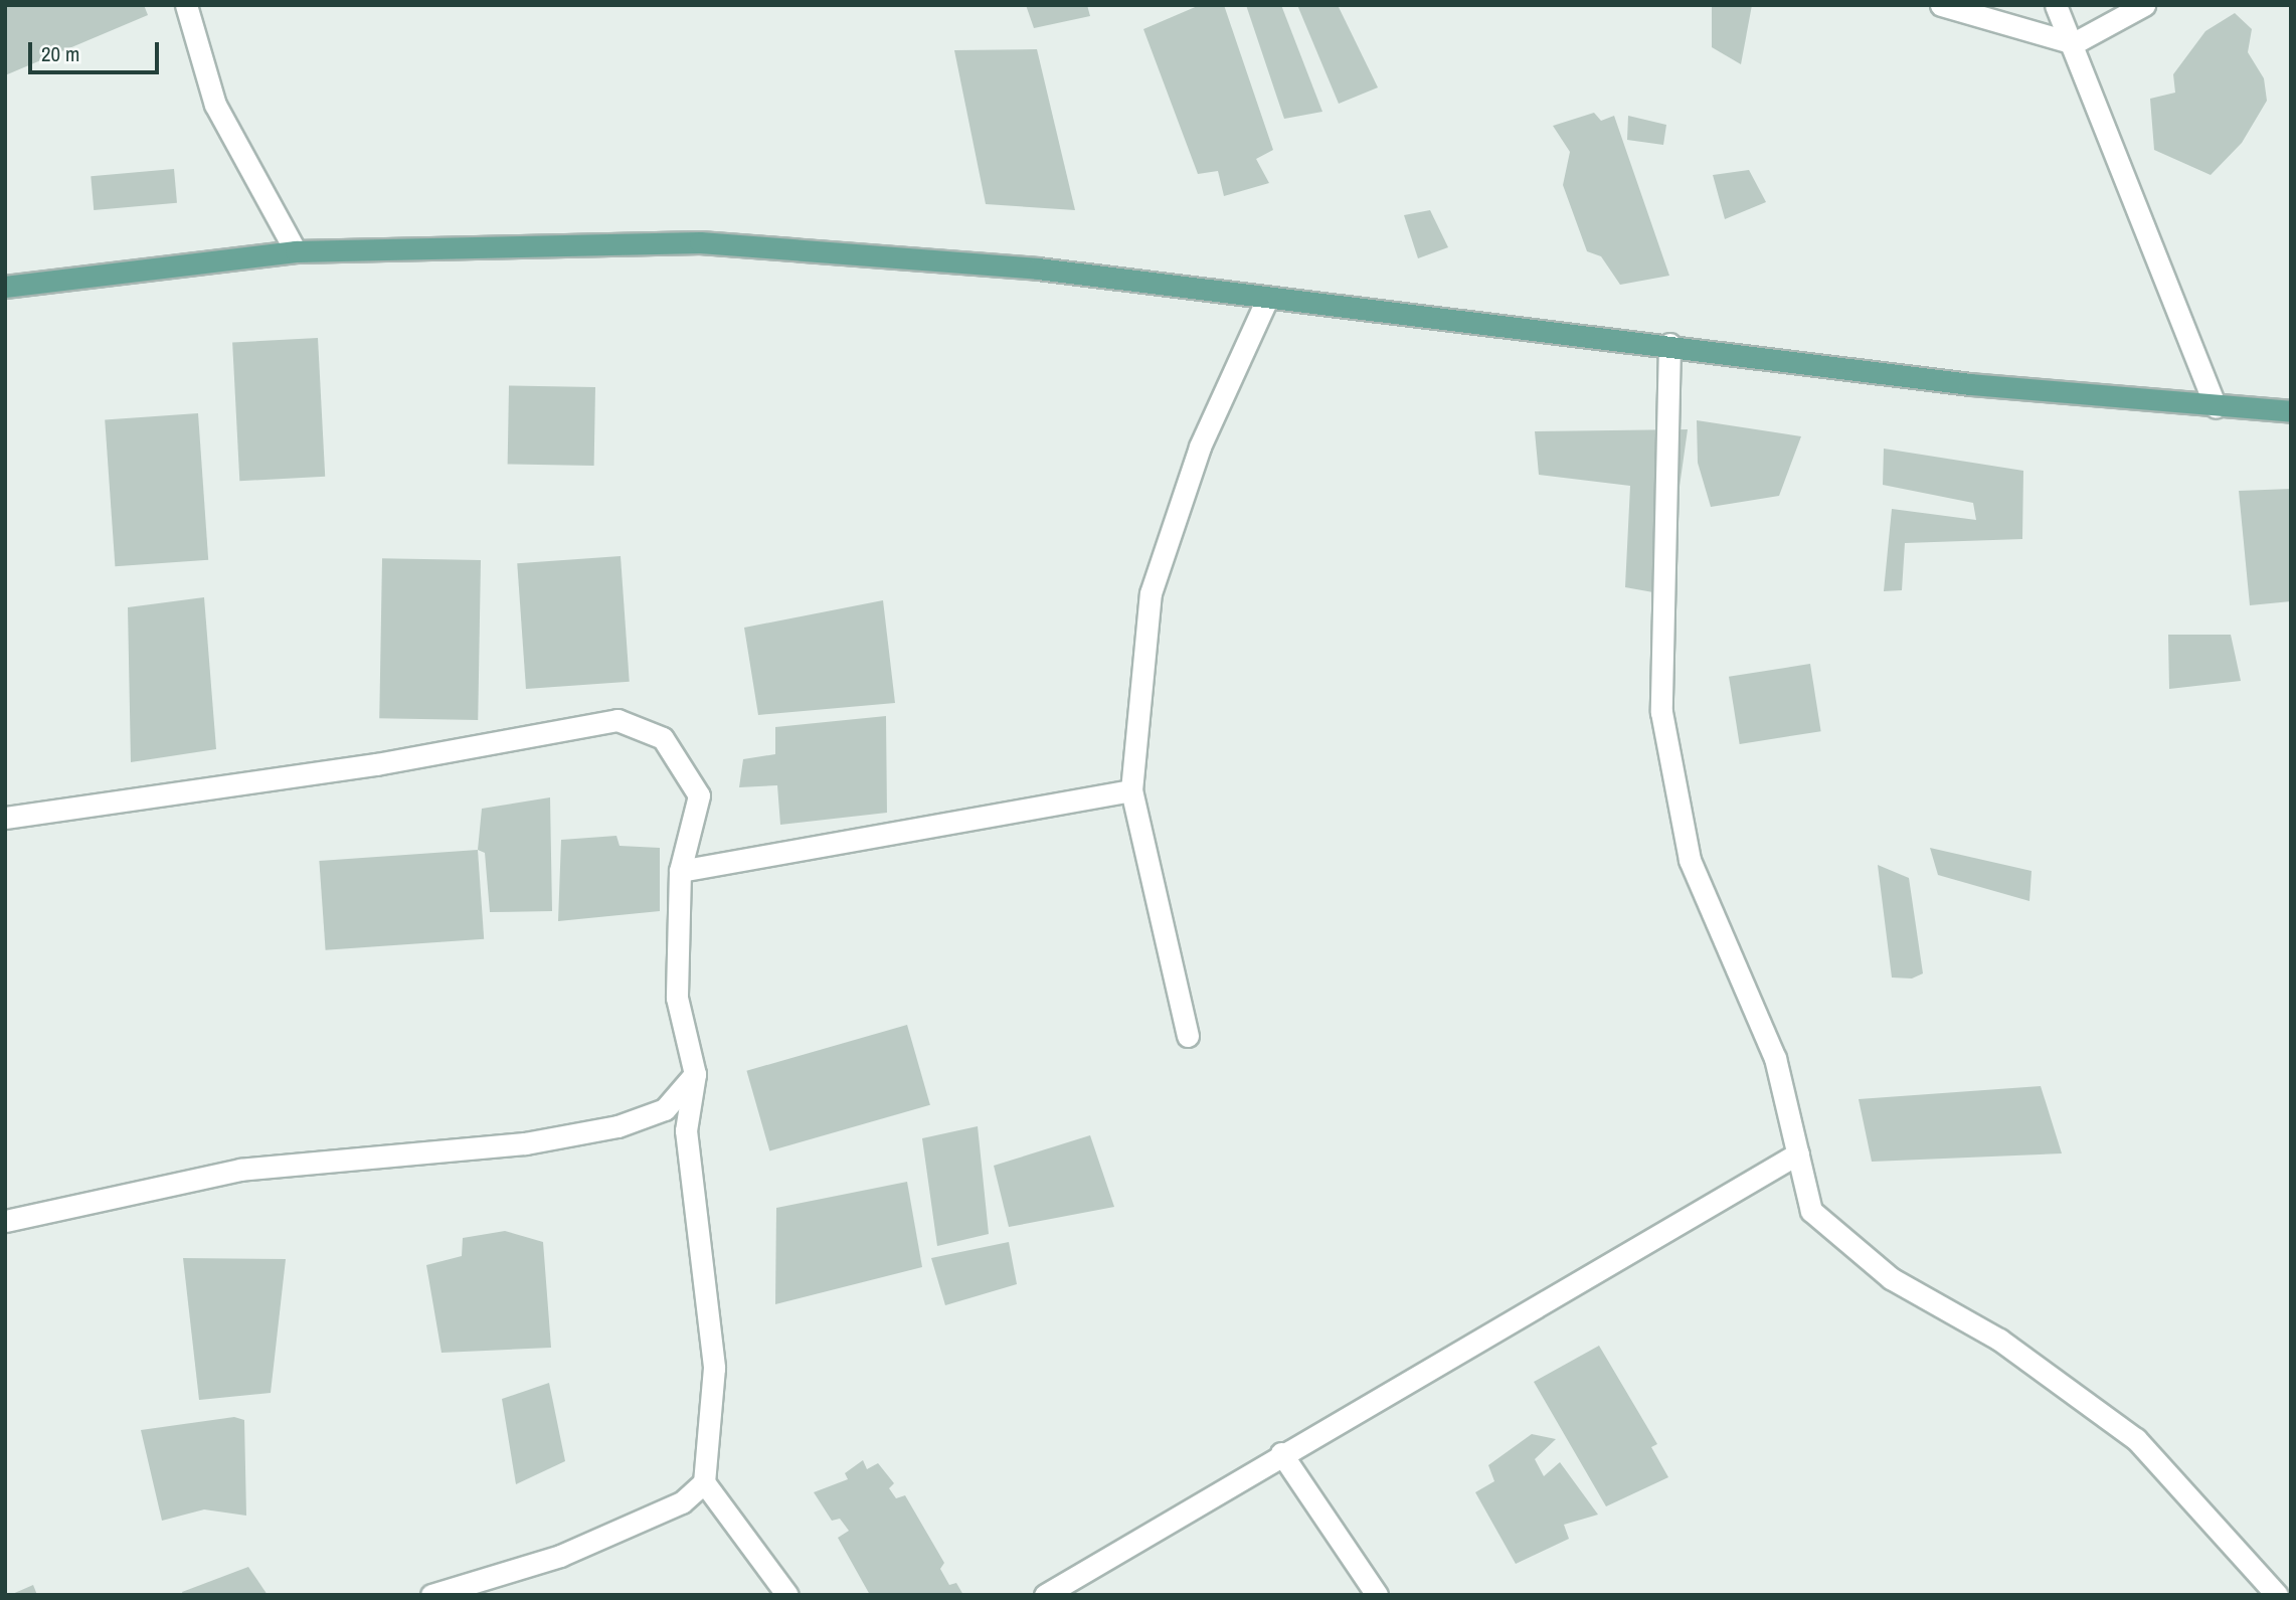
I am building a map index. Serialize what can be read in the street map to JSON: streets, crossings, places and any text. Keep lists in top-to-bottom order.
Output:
{
  "scale_bar": "20 m"
}
